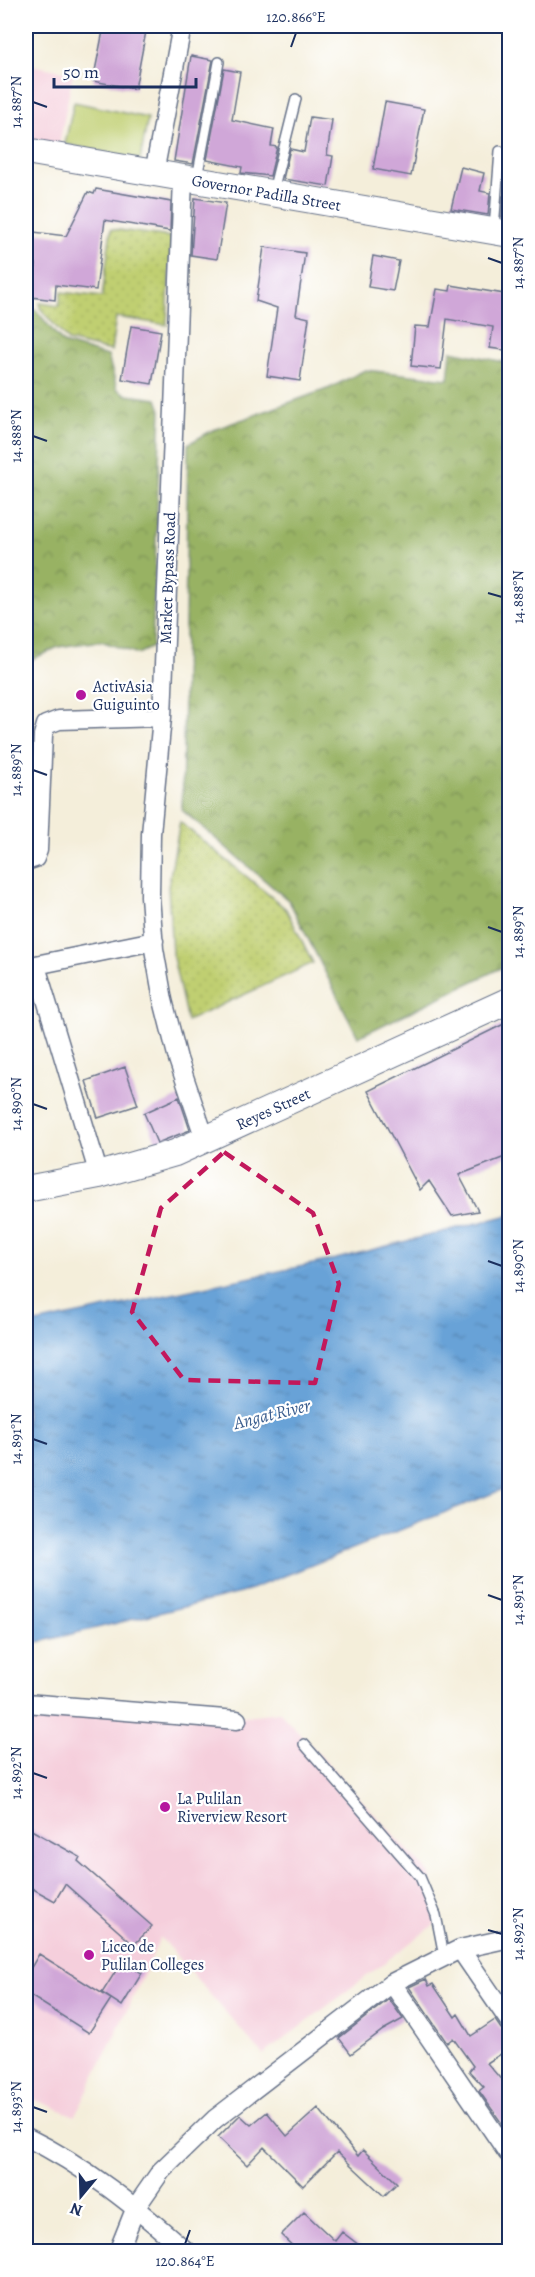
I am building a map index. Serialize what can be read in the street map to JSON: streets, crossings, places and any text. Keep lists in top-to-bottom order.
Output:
{
  "streets": {
    "street": ["Governor Padilla Street", "Market Bypass Road", "Reyes Street"]
  },
  "crossings": [
    ["Governor Padilla Street", "Market Bypass Road"],
    ["Market Bypass Road", "Reyes Street"]
  ],
  "water": ["Angat River"],
  "places": ["ActivAsia Guiguinto", "La Pulilan Riverview Resort", "Liceo de Pulilan Colleges"],
  "scale_bar": "50 m",
  "north": "bottom",
  "coordinates": [
    "120.866°E",
    "14.887°N",
    "14.888°N",
    "14.889°N",
    "14.890°N",
    "14.891°N",
    "14.892°N",
    "14.893°N",
    "120.864°E"
  ]
}
